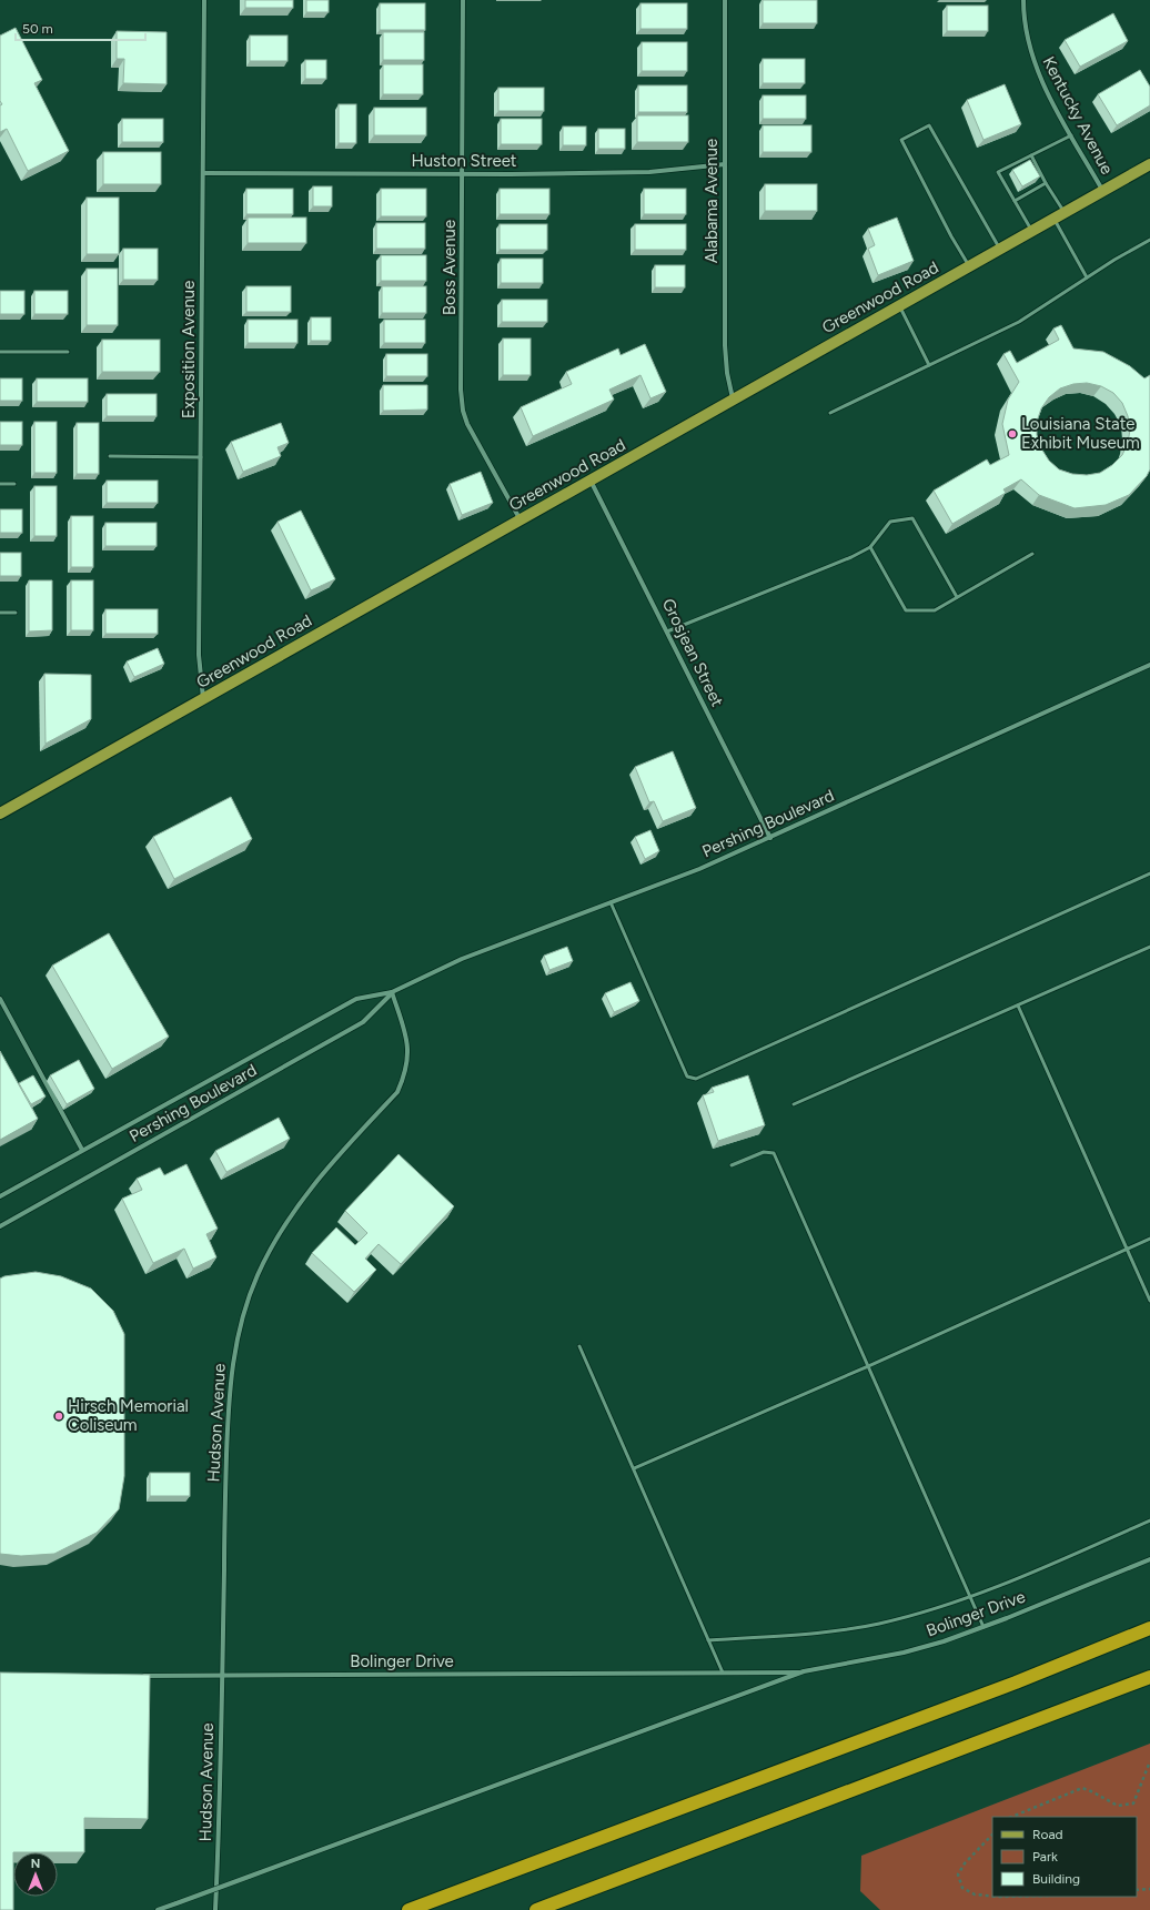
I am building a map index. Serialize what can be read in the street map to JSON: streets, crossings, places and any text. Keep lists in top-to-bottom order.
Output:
{
  "streets": {
    "main road": ["Greenwood Road"],
    "street": [
      "Kentucky Avenue",
      "Huston Street",
      "Alabama Avenue",
      "Boss Avenue",
      "Exposition Avenue",
      "Grosjean Street",
      "Pershing Boulevard",
      "Hudson Avenue",
      "Bolinger Drive"
    ]
  },
  "crossings": [
    ["Kentucky Avenue", "Greenwood Road"],
    ["Huston Street", "Alabama Avenue"],
    ["Huston Street", "Boss Avenue"],
    ["Huston Street", "Exposition Avenue"],
    ["Alabama Avenue", "Greenwood Road"],
    ["Boss Avenue", "Greenwood Road"],
    ["Greenwood Road", "Exposition Avenue"],
    ["Greenwood Road", "Grosjean Street"],
    ["Grosjean Street", "Pershing Boulevard"],
    ["Pershing Boulevard", "Hudson Avenue"],
    ["Hudson Avenue", "Bolinger Drive"]
  ],
  "places": ["Louisiana State Exhibit Museum", "Hirsch Memorial Coliseum"],
  "legend": ["Road", "Park", "Building"],
  "scale_bar": "50 m",
  "north": "top"
}
